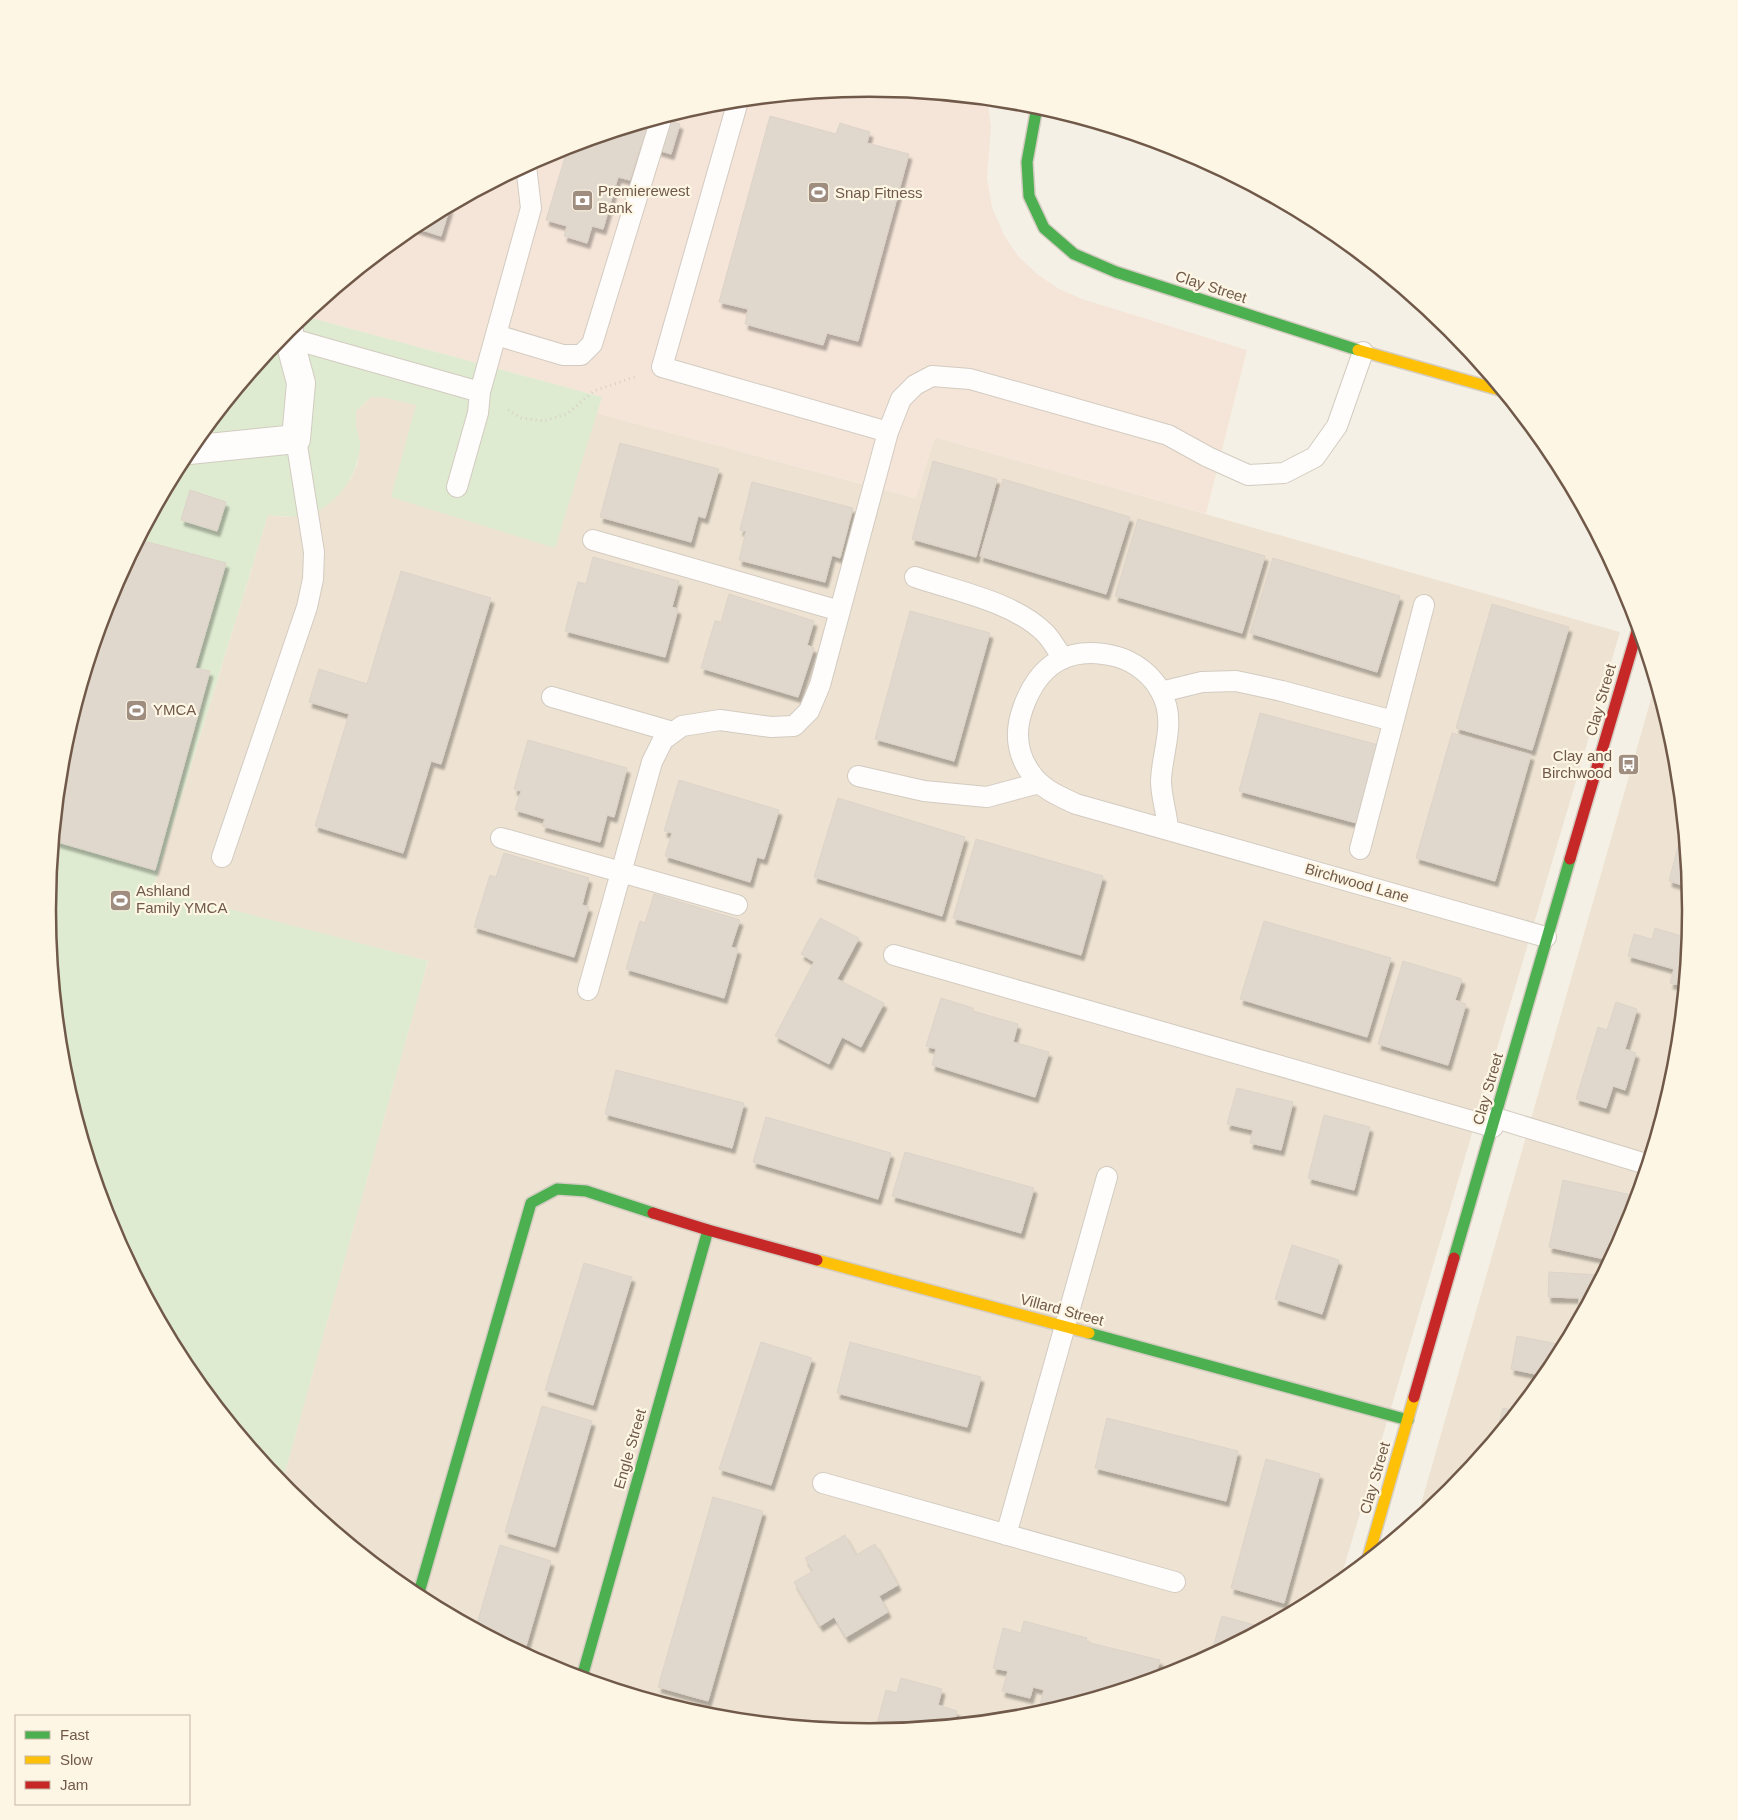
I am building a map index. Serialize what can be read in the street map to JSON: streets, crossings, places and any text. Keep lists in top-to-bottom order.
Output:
{
  "streets": {
    "street": ["Clay Street", "Villard Street", "Engle Street"],
    "lane": ["Birchwood Lane"]
  },
  "crossings": [
    ["Clay Street", "Birchwood Lane"],
    ["Clay Street", "Villard Street"],
    ["Villard Street", "Engle Street"]
  ],
  "places": {
    "sports": ["Snap Fitness", "YMCA", "Ashland Family YMCA"],
    "bank": ["Premierewest Bank"],
    "bus stop": ["Clay and Birchwood"]
  },
  "legend": ["Fast", "Slow", "Jam"]
}
